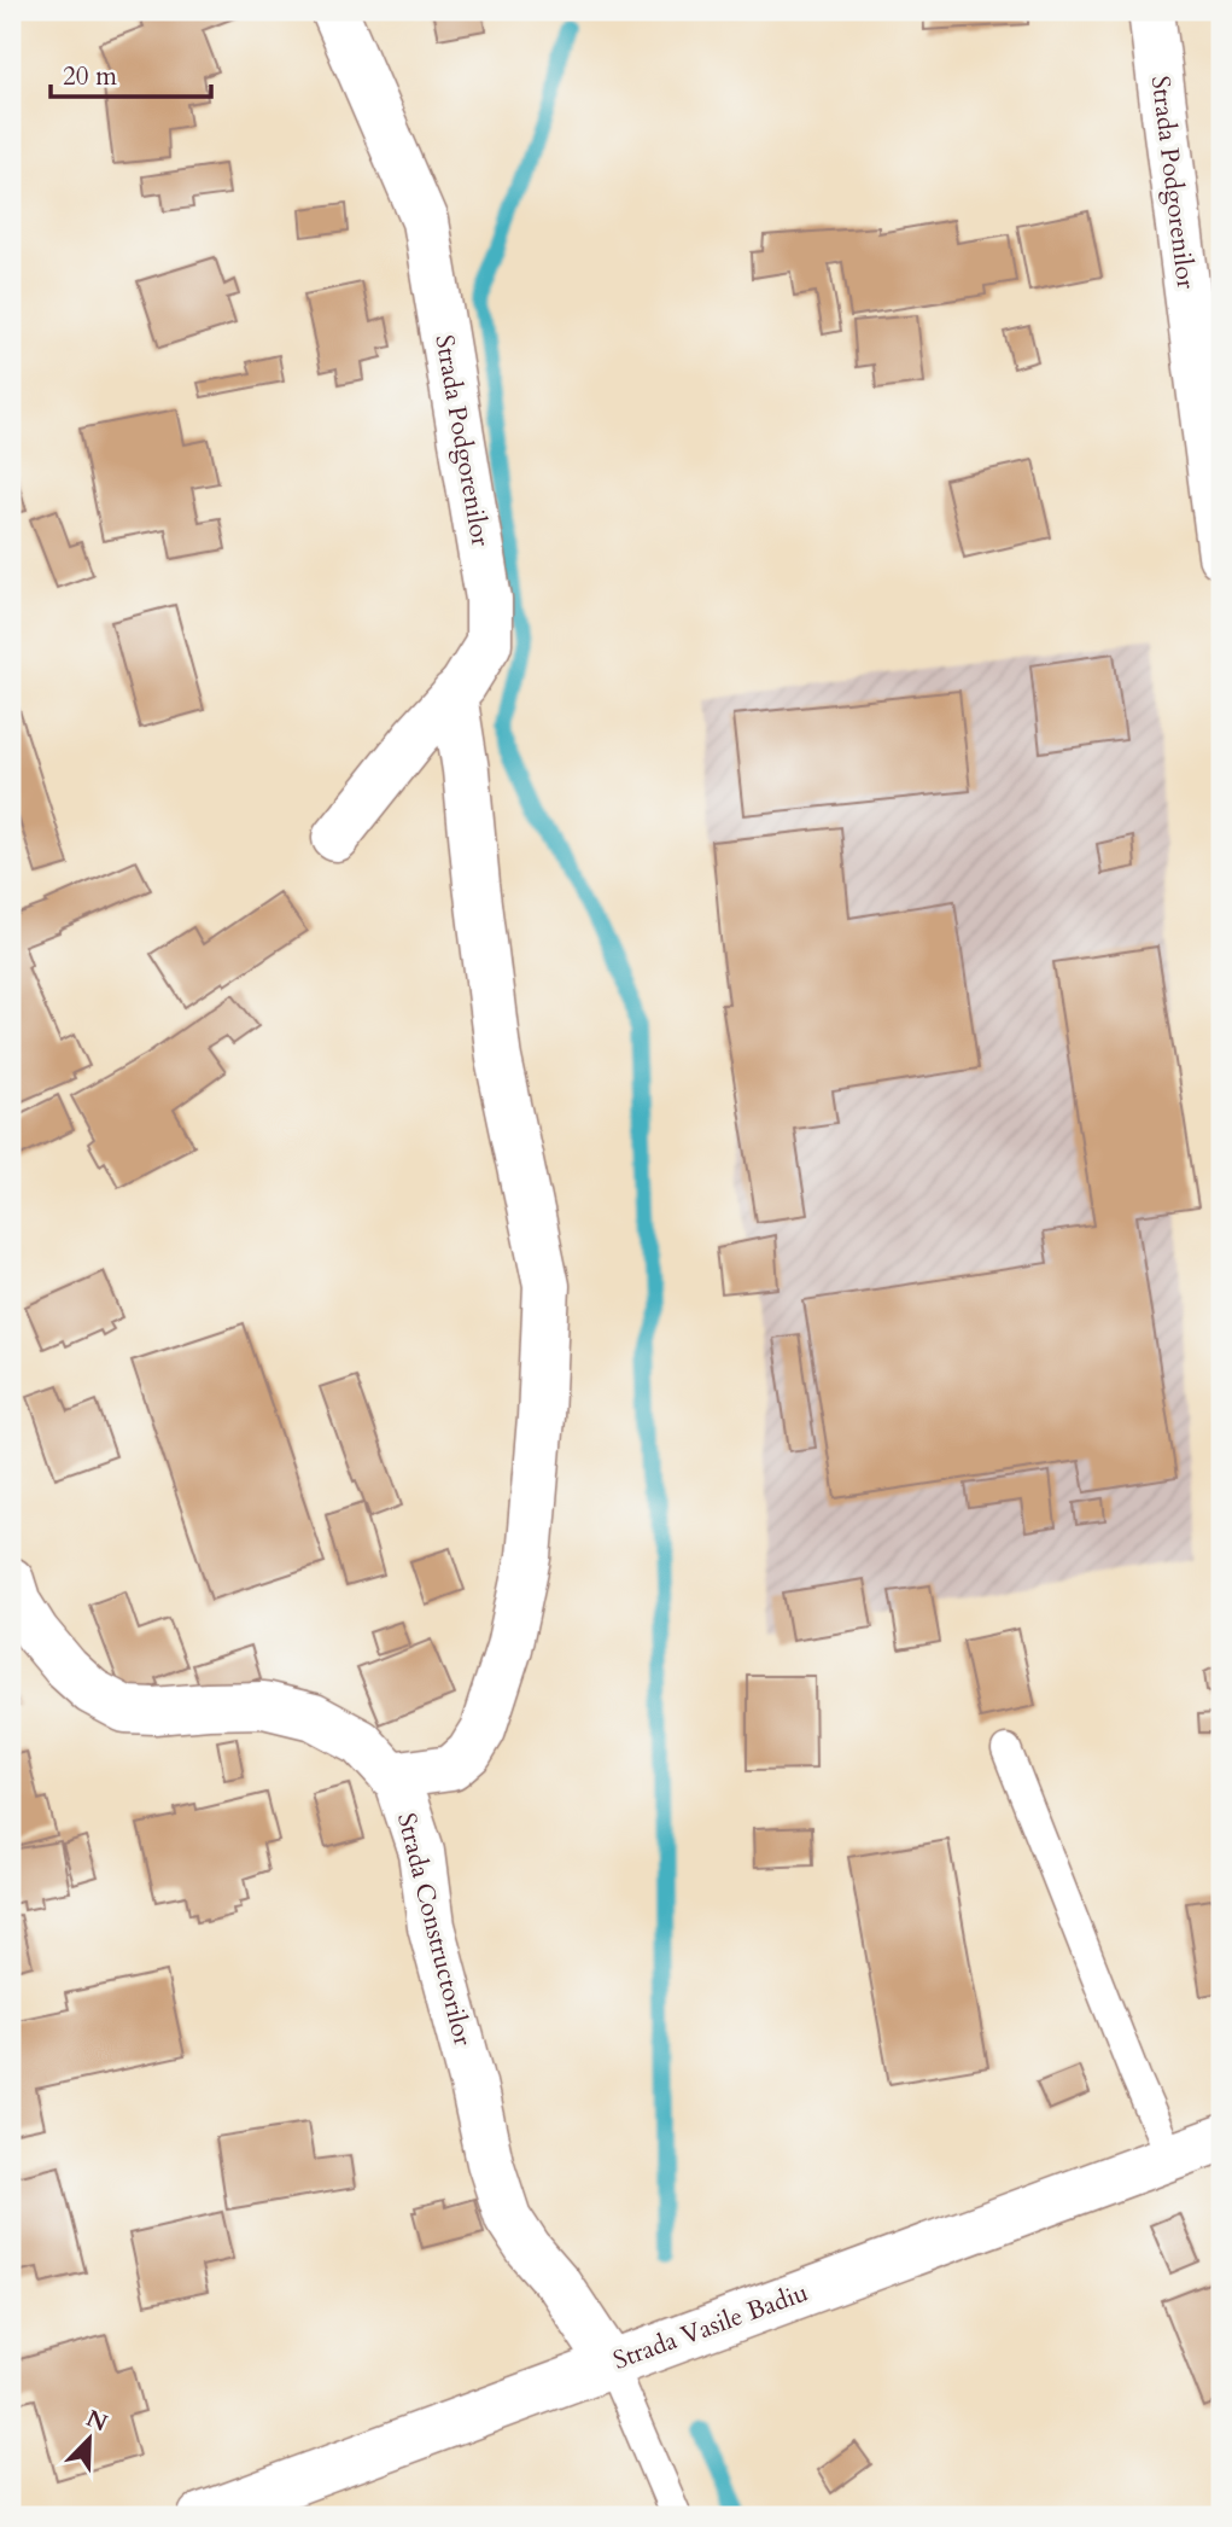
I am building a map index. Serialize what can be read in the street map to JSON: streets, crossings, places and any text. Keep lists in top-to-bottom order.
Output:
{
  "streets": {
    "street": ["Strada Podgorenilor", "Strada Constructorilor", "Strada Vasile Badiu"]
  },
  "crossings": [
    ["Strada Constructorilor", "Strada Vasile Badiu"]
  ],
  "scale_bar": "20 m",
  "north": "top right"
}
